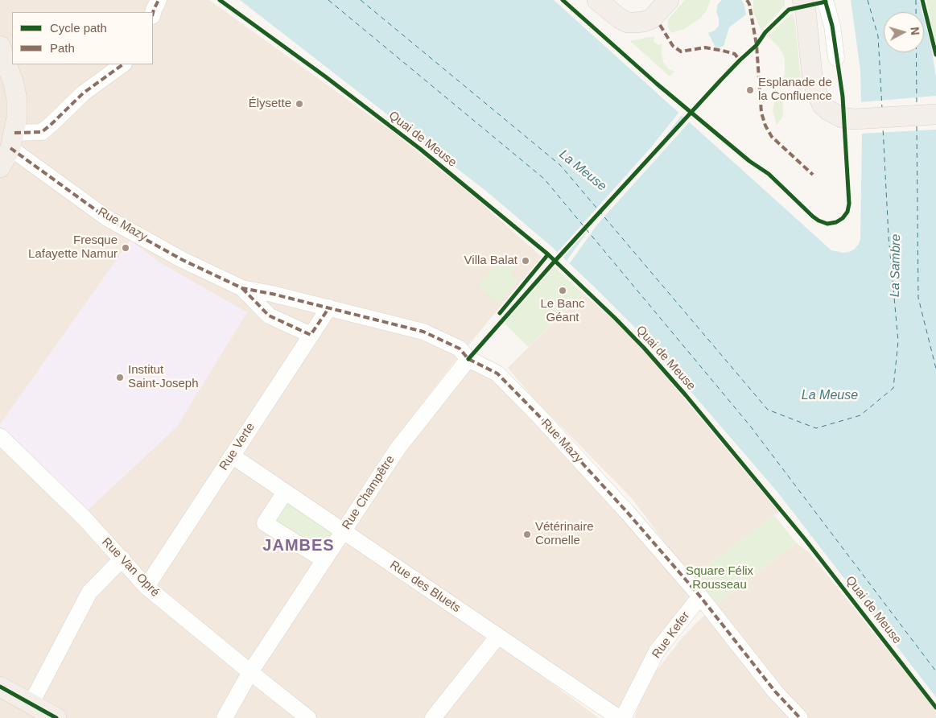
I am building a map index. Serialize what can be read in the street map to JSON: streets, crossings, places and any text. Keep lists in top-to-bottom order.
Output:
{
  "streets": {
    "street": [
      "Rue Mazy",
      "Rue Verte",
      "Rue Champêtre",
      "Rue Van Opré",
      "Rue des Bluets",
      "Rue Kefer"
    ],
    "cycle path": ["Quai de Meuse"]
  },
  "crossings": [
    ["Rue Mazy", "Rue Verte"],
    ["Rue Mazy", "Rue Champêtre"],
    ["Rue Mazy", "Rue Kefer"],
    ["Rue Verte", "Rue Van Opré"],
    ["Rue Verte", "Rue des Bluets"],
    ["Rue Champêtre", "Rue Van Opré"],
    ["Rue Champêtre", "Rue des Bluets"]
  ],
  "districts": ["JAMBES"],
  "water": ["La Meuse", "La Sambre"],
  "parks": ["Square Félix Rousseau"],
  "places": [
    "Esplanade de la Confluence",
    "Élysette",
    "Fresque Lafayette Namur",
    "Villa Balat",
    "Le Banc Géant",
    "Institut Saint-Joseph",
    "Vétérinaire Cornelle"
  ],
  "legend": ["Cycle path", "Path"],
  "north": "right"
}
